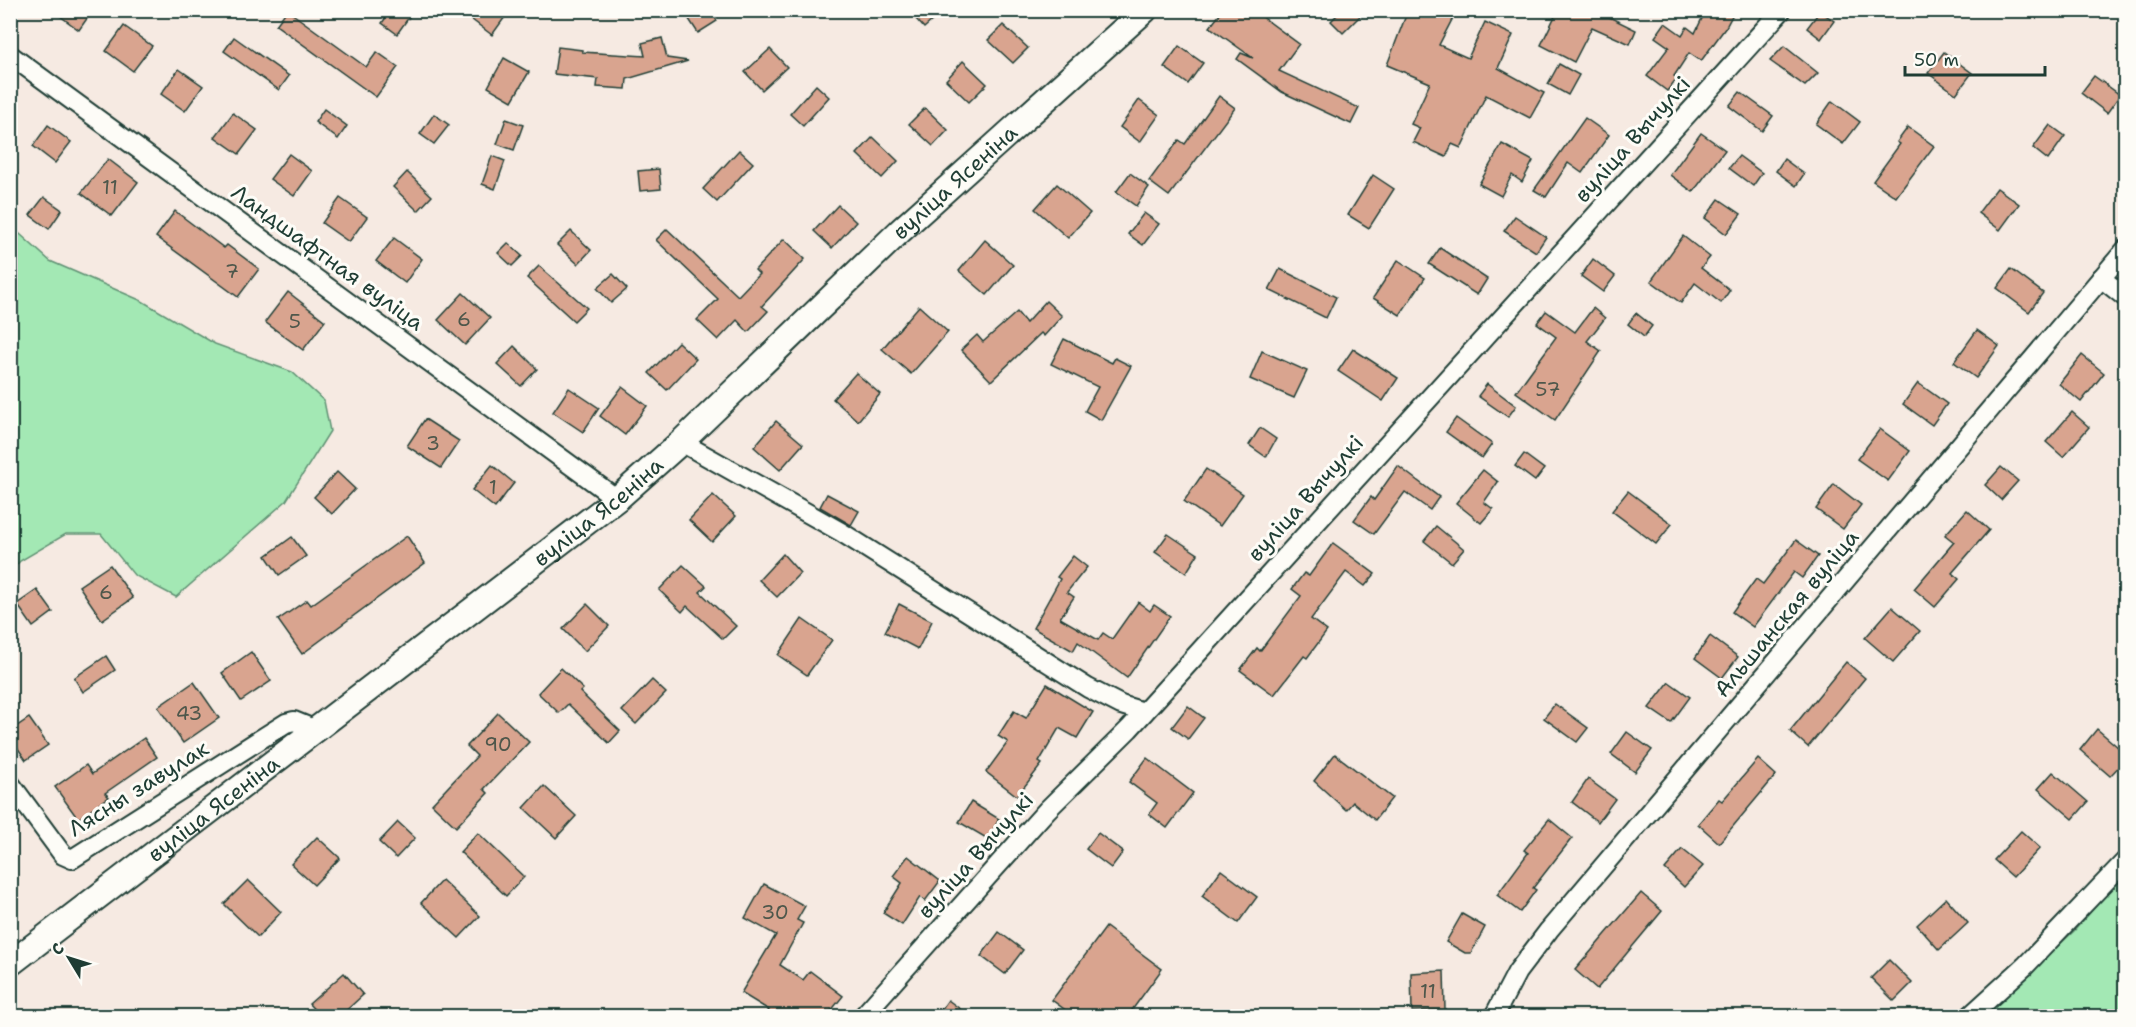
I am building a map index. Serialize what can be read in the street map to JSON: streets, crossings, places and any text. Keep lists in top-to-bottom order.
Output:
{
  "streets": {
    "street": [
      "вуліца Вычулкі",
      "вуліца Ясеніна",
      "Ландшафтная вуліца",
      "Альшанская вуліца",
      "Лясны завулак"
    ]
  },
  "crossings": [
    ["вуліца Ясеніна", "Ландшафтная вуліца"],
    ["вуліца Ясеніна", "Лясны завулак"]
  ],
  "house_numbers": [
    "11",
    "7",
    "6",
    "5",
    "57",
    "3",
    "1",
    "6",
    "43",
    "90",
    "30",
    "11"
  ],
  "scale_bar": "50 m",
  "north": "top left"
}
